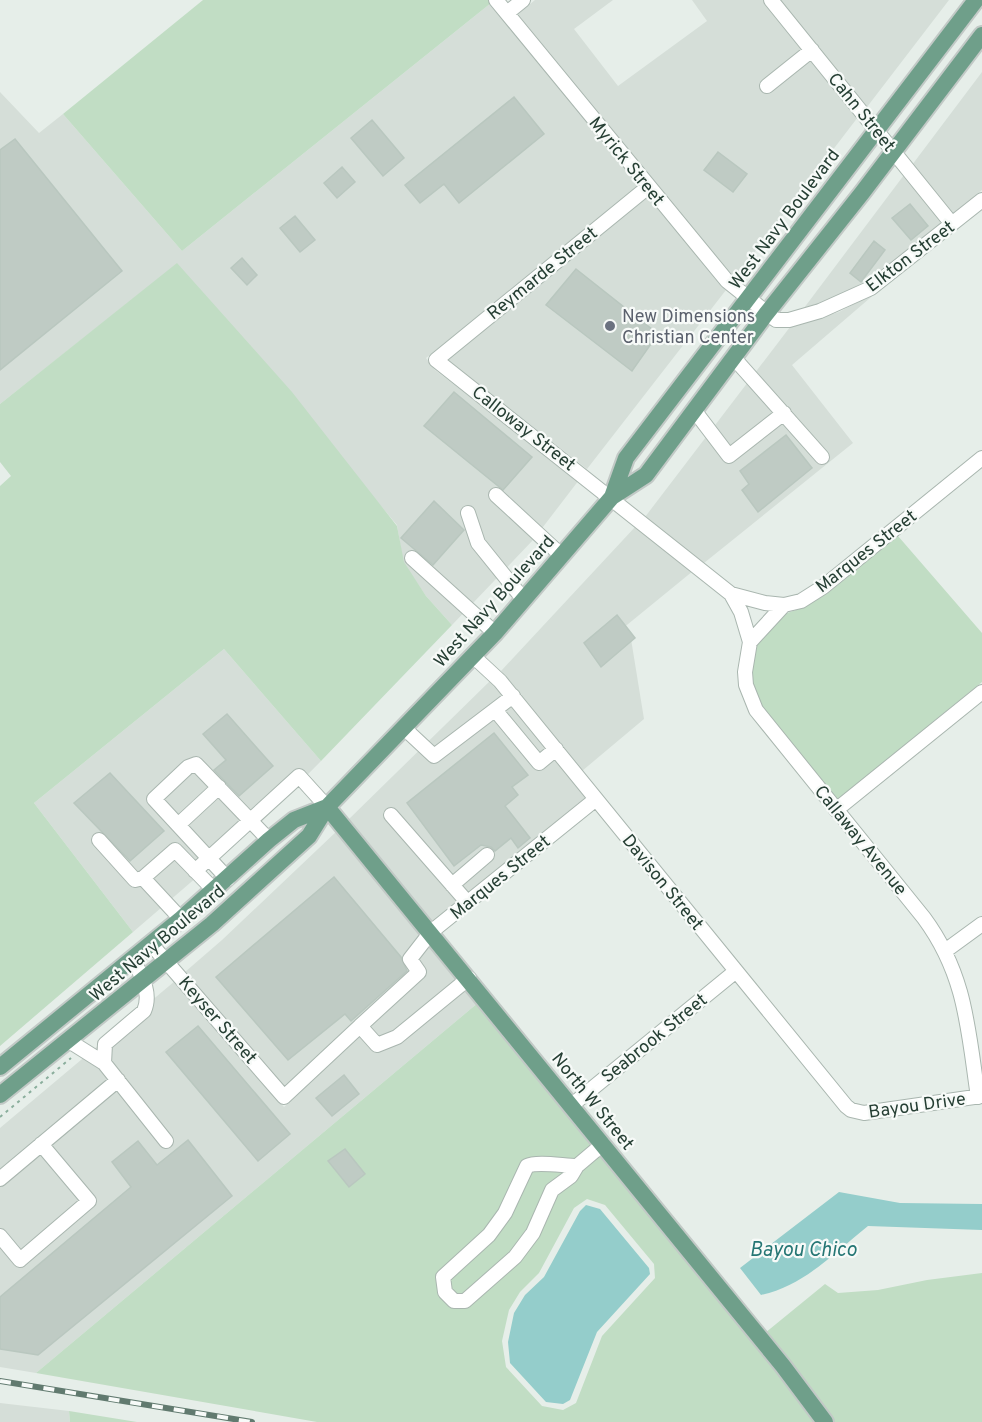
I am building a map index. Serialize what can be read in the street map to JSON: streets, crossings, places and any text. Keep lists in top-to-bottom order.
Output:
{
  "streets": {
    "main road": ["West Navy Boulevard", "North W Street"],
    "street": [
      "Cahn Street",
      "Myrick Street",
      "Elkton Street",
      "Reymarde Street",
      "Calloway Street",
      "Marques Street",
      "Callaway Avenue",
      "Davison Street",
      "Keyser Street",
      "Seabrook Street",
      "Bayou Drive"
    ]
  },
  "crossings": [
    ["Cahn Street", "West Navy Boulevard"],
    ["Cahn Street", "Elkton Street"],
    ["Myrick Street", "West Navy Boulevard"],
    ["Myrick Street", "Elkton Street"],
    ["Myrick Street", "Reymarde Street"],
    ["West Navy Boulevard", "Elkton Street"],
    ["West Navy Boulevard", "Calloway Street"],
    ["West Navy Boulevard", "Callaway Avenue"],
    ["West Navy Boulevard", "Davison Street"],
    ["West Navy Boulevard", "Keyser Street"],
    ["West Navy Boulevard", "North W Street"],
    ["Reymarde Street", "Calloway Street"],
    ["Calloway Street", "Callaway Avenue"],
    ["Marques Street", "Callaway Avenue"],
    ["Marques Street", "Davison Street"],
    ["Marques Street", "Keyser Street"],
    ["Marques Street", "North W Street"],
    ["Callaway Avenue", "Bayou Drive"],
    ["Davison Street", "Seabrook Street"],
    ["Davison Street", "Bayou Drive"],
    ["Seabrook Street", "North W Street"]
  ],
  "water": ["Bayou Chico"],
  "places": ["New Dimensions Christian Center"]
}
